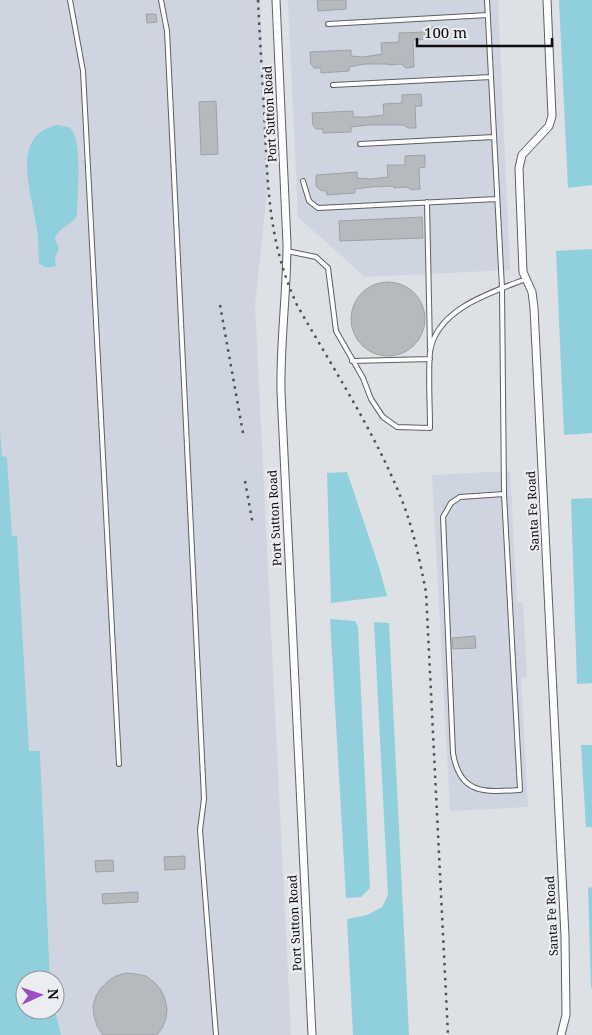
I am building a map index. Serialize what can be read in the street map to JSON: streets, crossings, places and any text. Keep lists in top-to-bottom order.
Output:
{
  "streets": {
    "street": ["Port Sutton Road", "Santa Fe Road"]
  },
  "scale_bar": "100 m",
  "north": "right"
}
